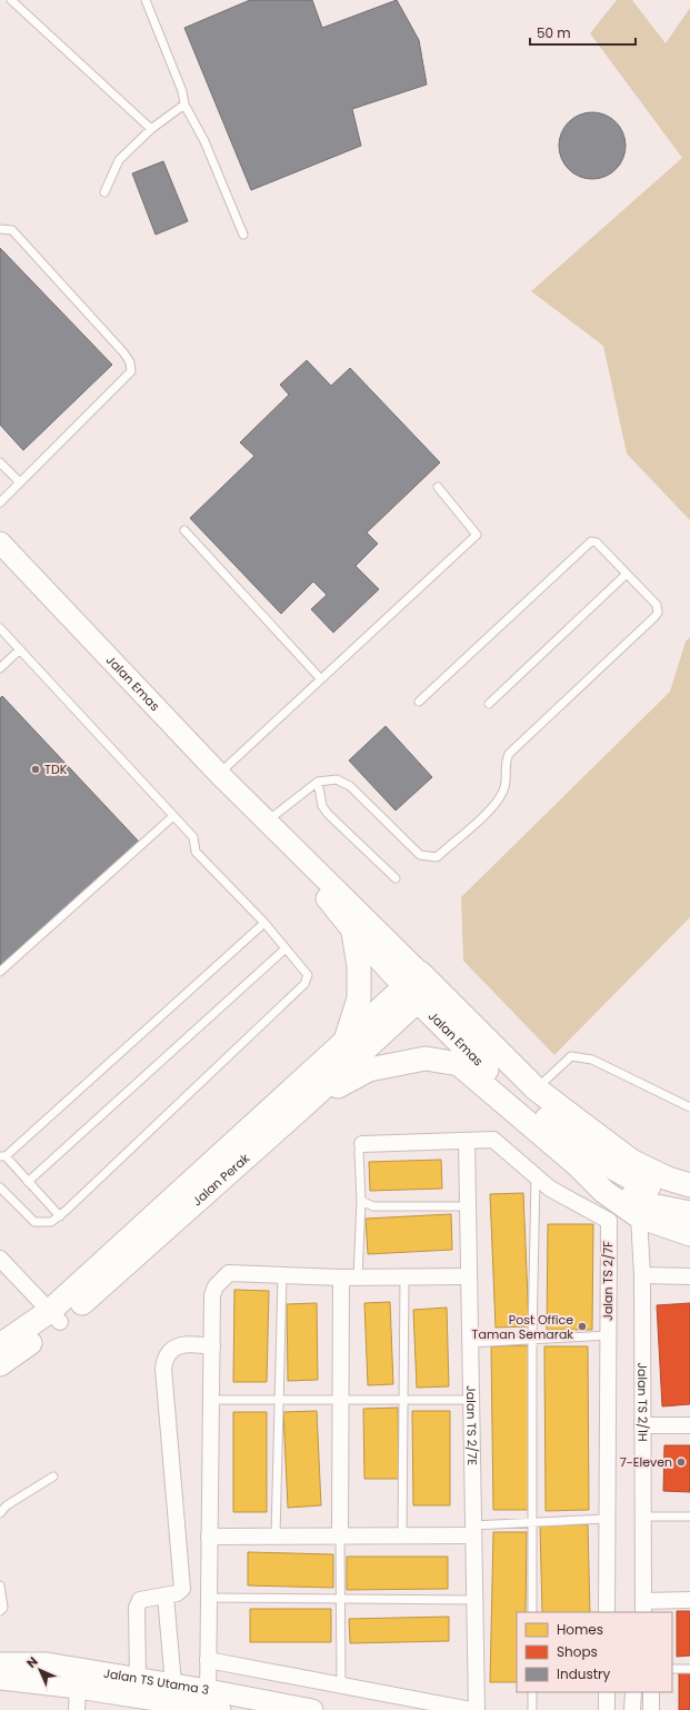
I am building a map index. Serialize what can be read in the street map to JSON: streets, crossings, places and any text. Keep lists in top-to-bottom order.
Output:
{
  "streets": {
    "main road": ["Jalan Emas", "Jalan Perak", "Jalan TS Utama 3"],
    "street": ["Jalan TS 2/7F", "Jalan TS 2/1H", "Jalan TS 2/7E"]
  },
  "crossings": [
    ["Jalan Emas", "Jalan Perak"],
    ["Jalan TS 2/7F", "Jalan TS 2/7E"]
  ],
  "places": ["TDK", "Post Office Taman Semarak", "7-Eleven"],
  "legend": ["Homes", "Shops", "Industry"],
  "scale_bar": "50 m",
  "north": "top left"
}
